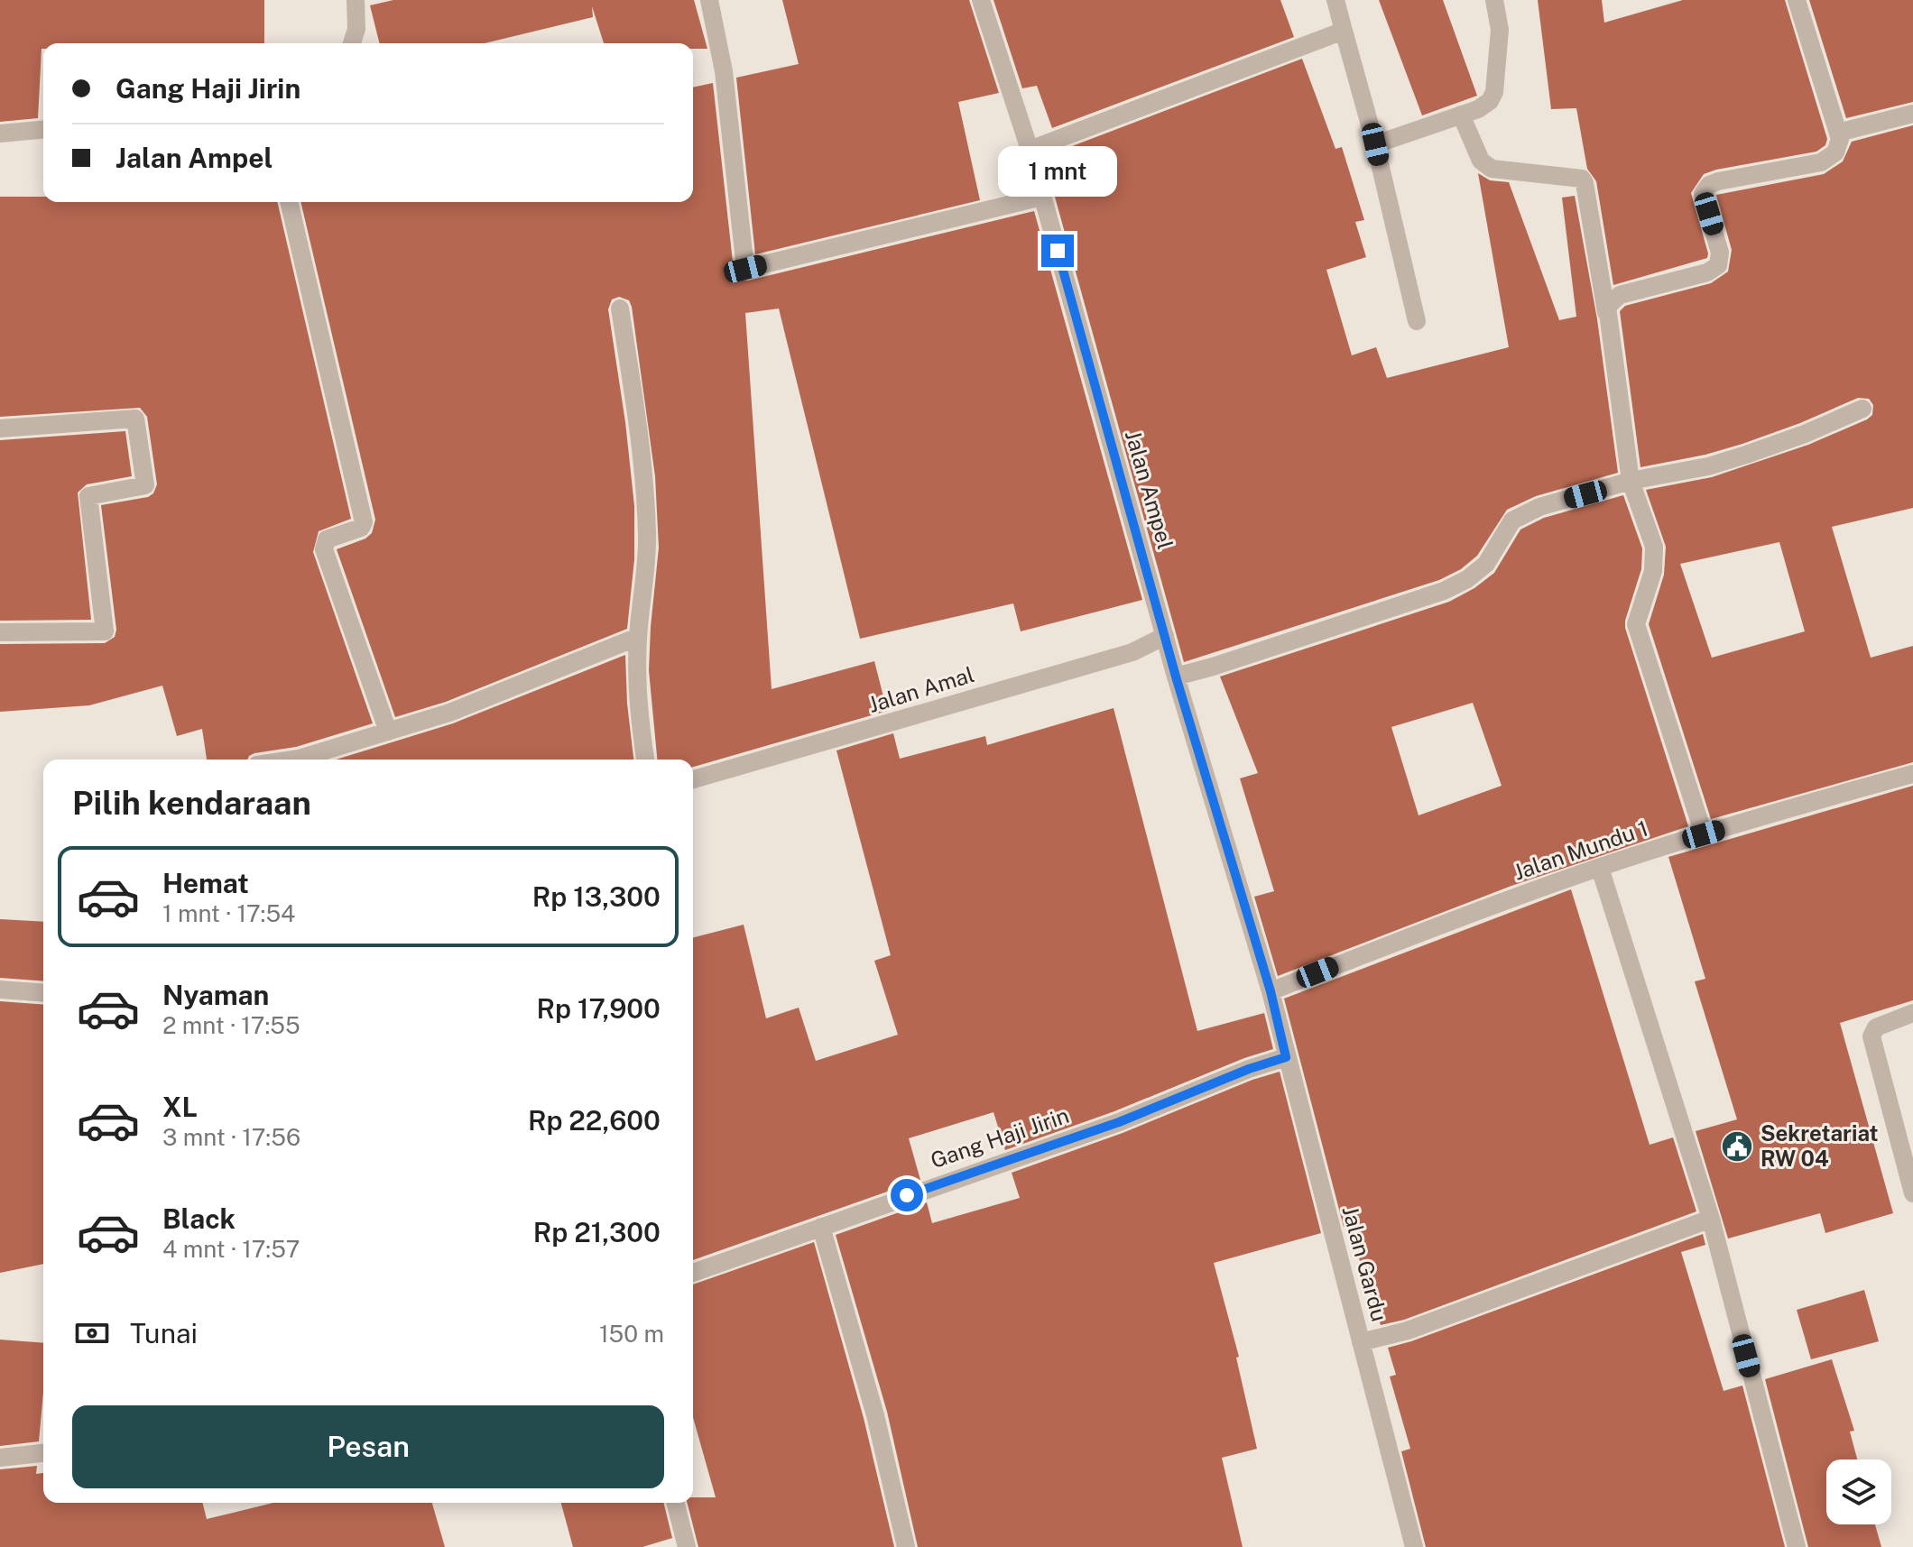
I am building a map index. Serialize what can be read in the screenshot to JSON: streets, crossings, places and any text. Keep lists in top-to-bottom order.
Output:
{
  "streets": {
    "street": [
      "Jalan Ampel",
      "Jalan Amal",
      "Jalan Mundu 1",
      "Gang Haji Jirin",
      "Jalan Gardu"
    ]
  },
  "crossings": [
    ["Jalan Ampel", "Jalan Amal"],
    ["Jalan Ampel", "Jalan Mundu 1"],
    ["Jalan Ampel", "Jalan Gardu"],
    ["Jalan Mundu 1", "Jalan Gardu"],
    ["Gang Haji Jirin", "Jalan Gardu"]
  ],
  "places": {
    "public building": ["Sekretariat RW 04"]
  },
  "page": {
    "banner": ["Gang Haji Jirin", "Jalan Ampel"],
    "bubble": "1 mnt",
    "heading": "Pilih kendaraan",
    "list": [
      {
        "name": "Hemat",
        "note": "1 mnt · 17:54",
        "value": "Rp 13,300"
      },
      {
        "name": "Nyaman",
        "note": "2 mnt · 17:55",
        "value": "Rp 17,900"
      },
      {
        "name": "XL",
        "note": "3 mnt · 17:56",
        "value": "Rp 22,600"
      },
      {
        "name": "Black",
        "note": "4 mnt · 17:57",
        "value": "Rp 21,300"
      }
    ],
    "pay": ["Tunai", "150 m"],
    "buttons": "Pesan"
  }
}
